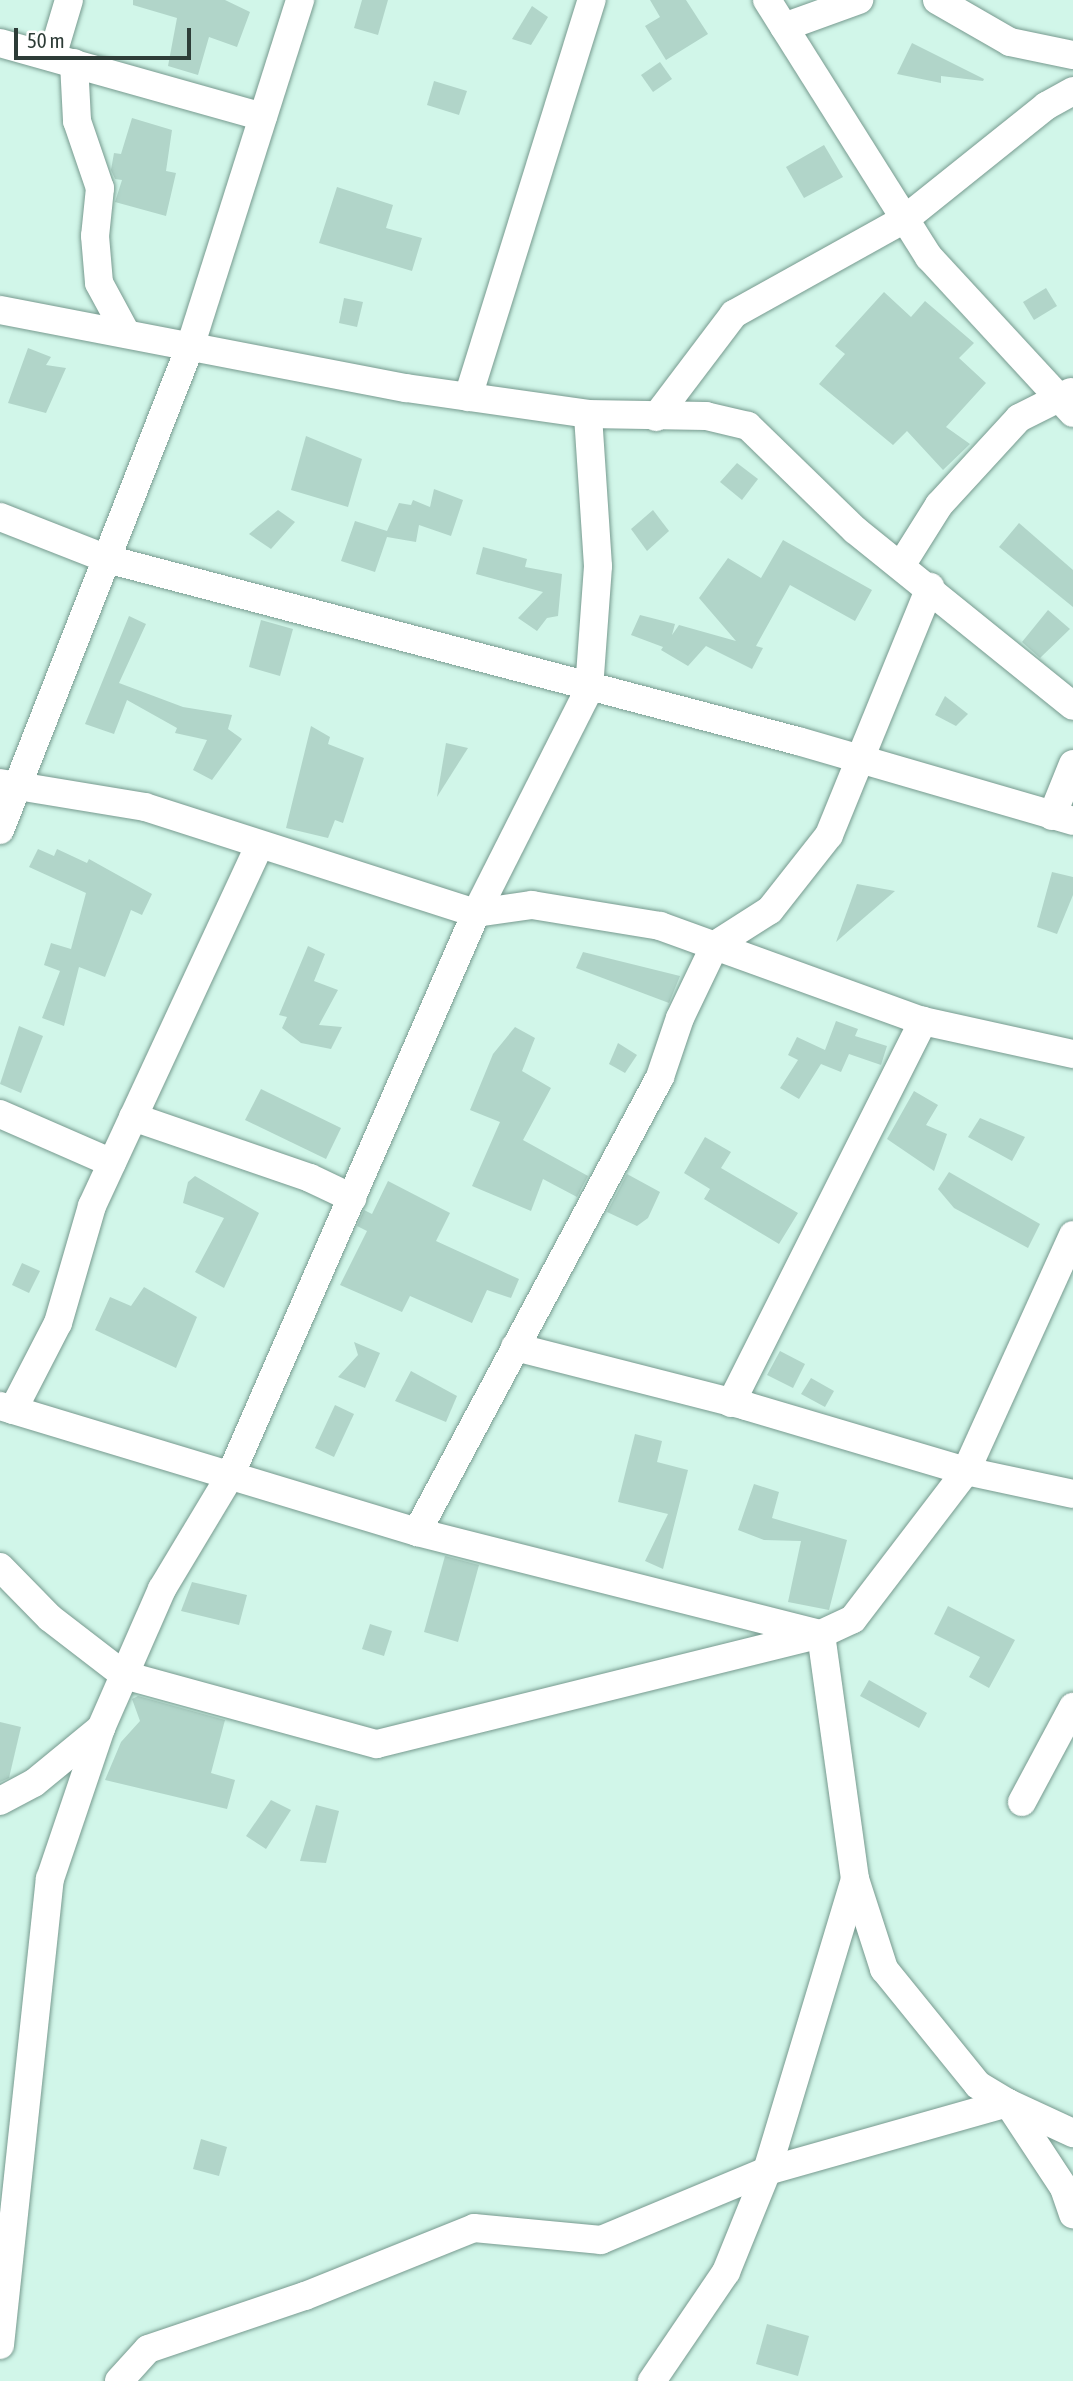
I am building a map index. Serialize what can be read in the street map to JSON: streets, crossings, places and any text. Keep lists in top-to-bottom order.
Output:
{
  "scale_bar": "50 m"
}
